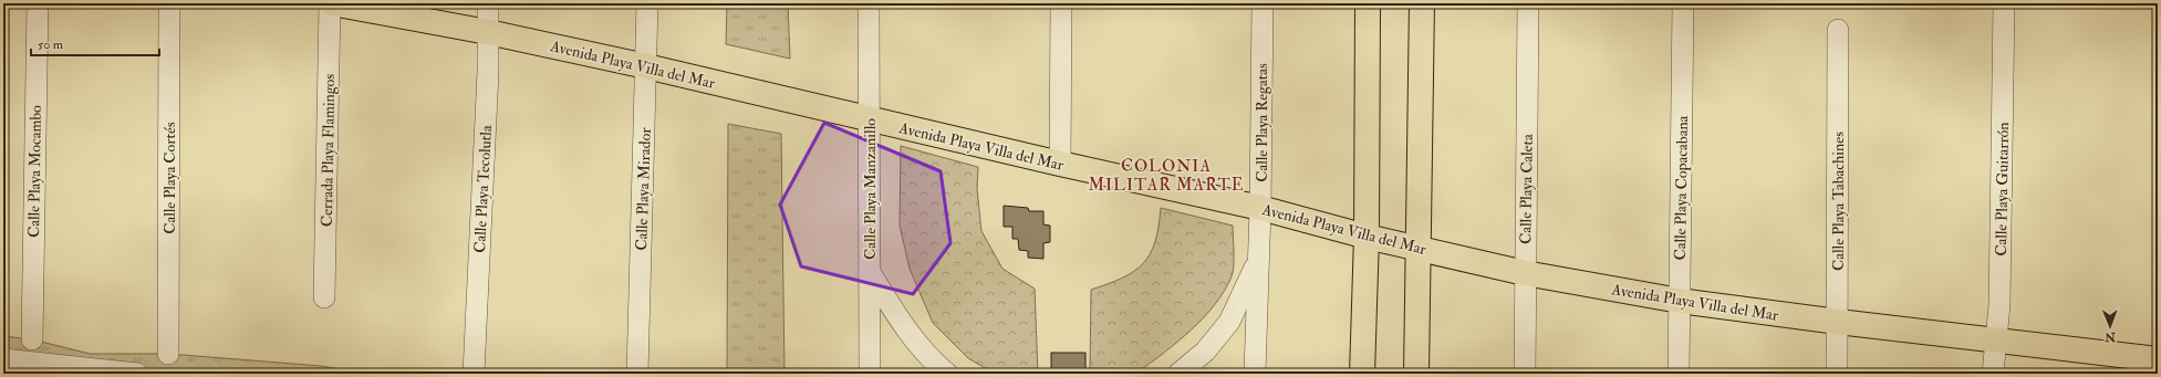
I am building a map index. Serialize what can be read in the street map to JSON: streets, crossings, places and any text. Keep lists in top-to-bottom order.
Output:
{
  "streets": {
    "main road": ["Avenida Playa Villa del Mar"],
    "street": [
      "Calle Playa Regatas",
      "Cerrada Playa Flamingos",
      "Calle Playa Mocambo",
      "Calle Playa Cortés",
      "Calle Playa Copacabana",
      "Calle Playa Tecolutla",
      "Calle Playa Mirador",
      "Calle Playa Manzanillo",
      "Calle Playa Caleta",
      "Calle Playa Guitarrón",
      "Calle Playa Tabachines"
    ]
  },
  "crossings": [
    ["Avenida Playa Villa del Mar", "Calle Playa Regatas"],
    ["Avenida Playa Villa del Mar", "Cerrada Playa Flamingos"],
    ["Avenida Playa Villa del Mar", "Calle Playa Copacabana"],
    ["Avenida Playa Villa del Mar", "Calle Playa Tecolutla"],
    ["Avenida Playa Villa del Mar", "Calle Playa Mirador"],
    ["Avenida Playa Villa del Mar", "Calle Playa Manzanillo"],
    ["Avenida Playa Villa del Mar", "Calle Playa Caleta"],
    ["Avenida Playa Villa del Mar", "Calle Playa Guitarrón"],
    ["Avenida Playa Villa del Mar", "Calle Playa Tabachines"]
  ],
  "districts": ["COLONIA MILITAR MARTE"],
  "scale_bar": "50 m",
  "north": "bottom"
}
